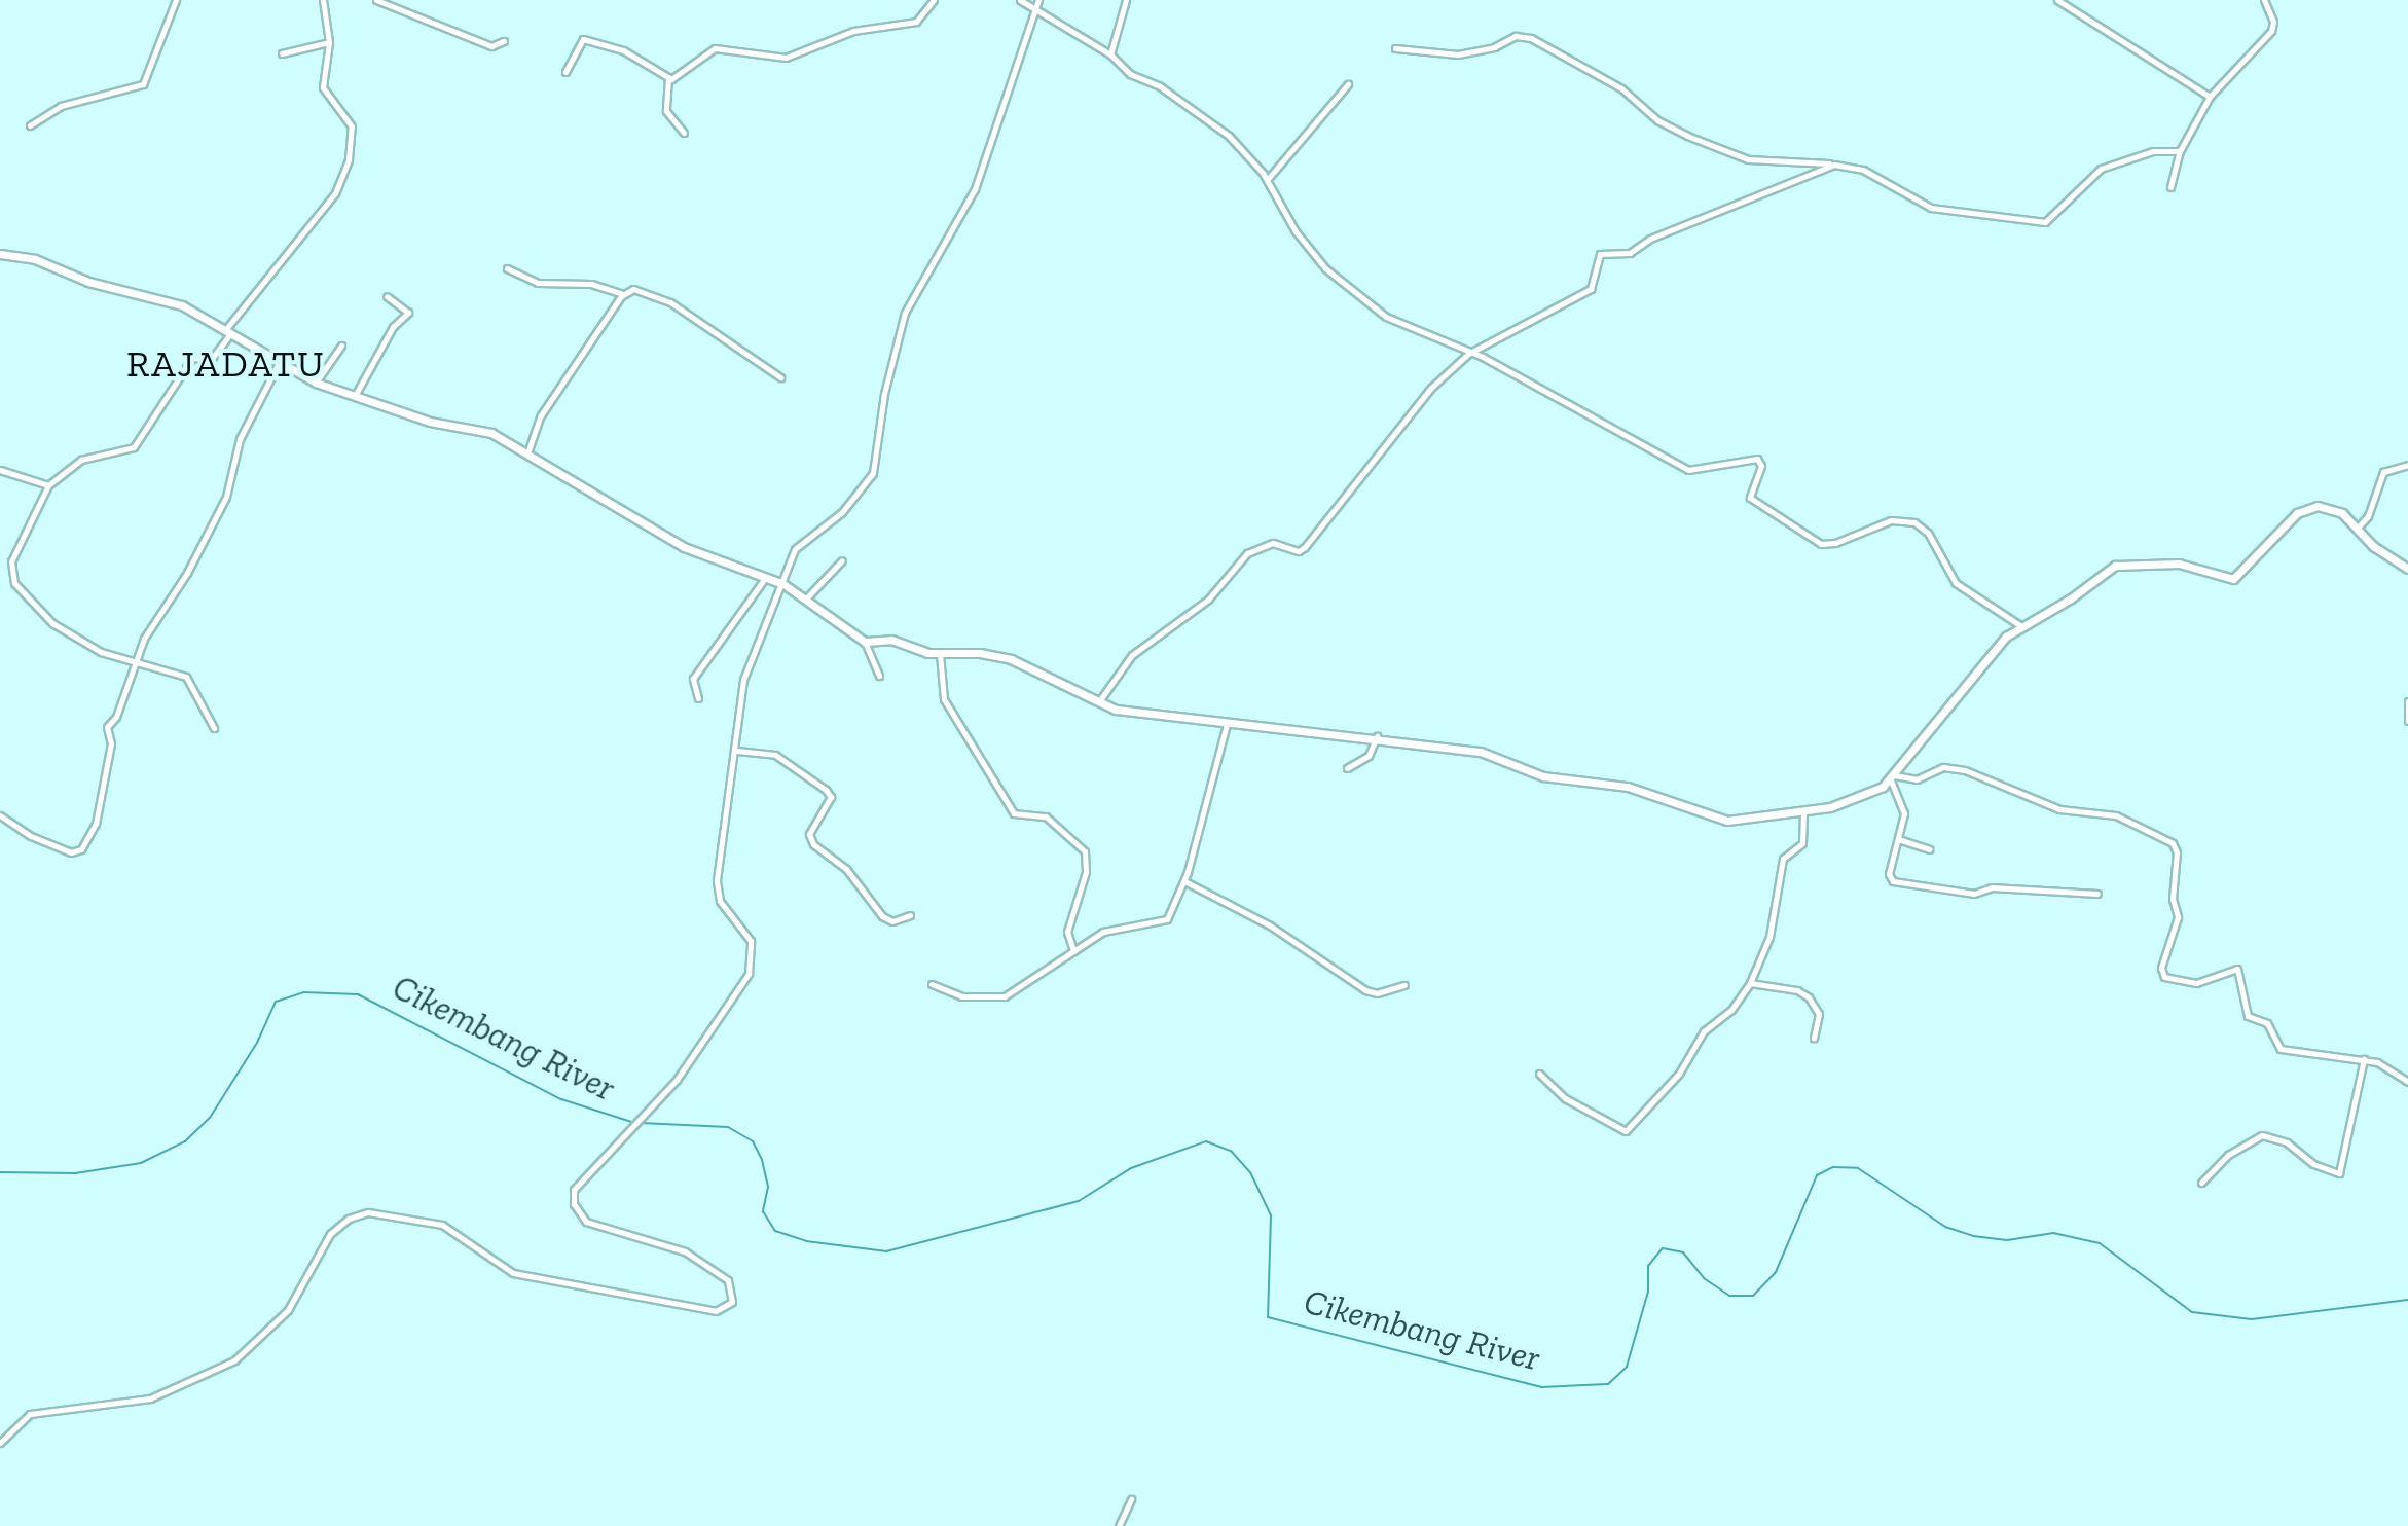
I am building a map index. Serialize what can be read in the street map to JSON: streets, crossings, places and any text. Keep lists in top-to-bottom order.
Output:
{
  "districts": ["RAJADATU"],
  "water": ["Cikembang River"]
}
